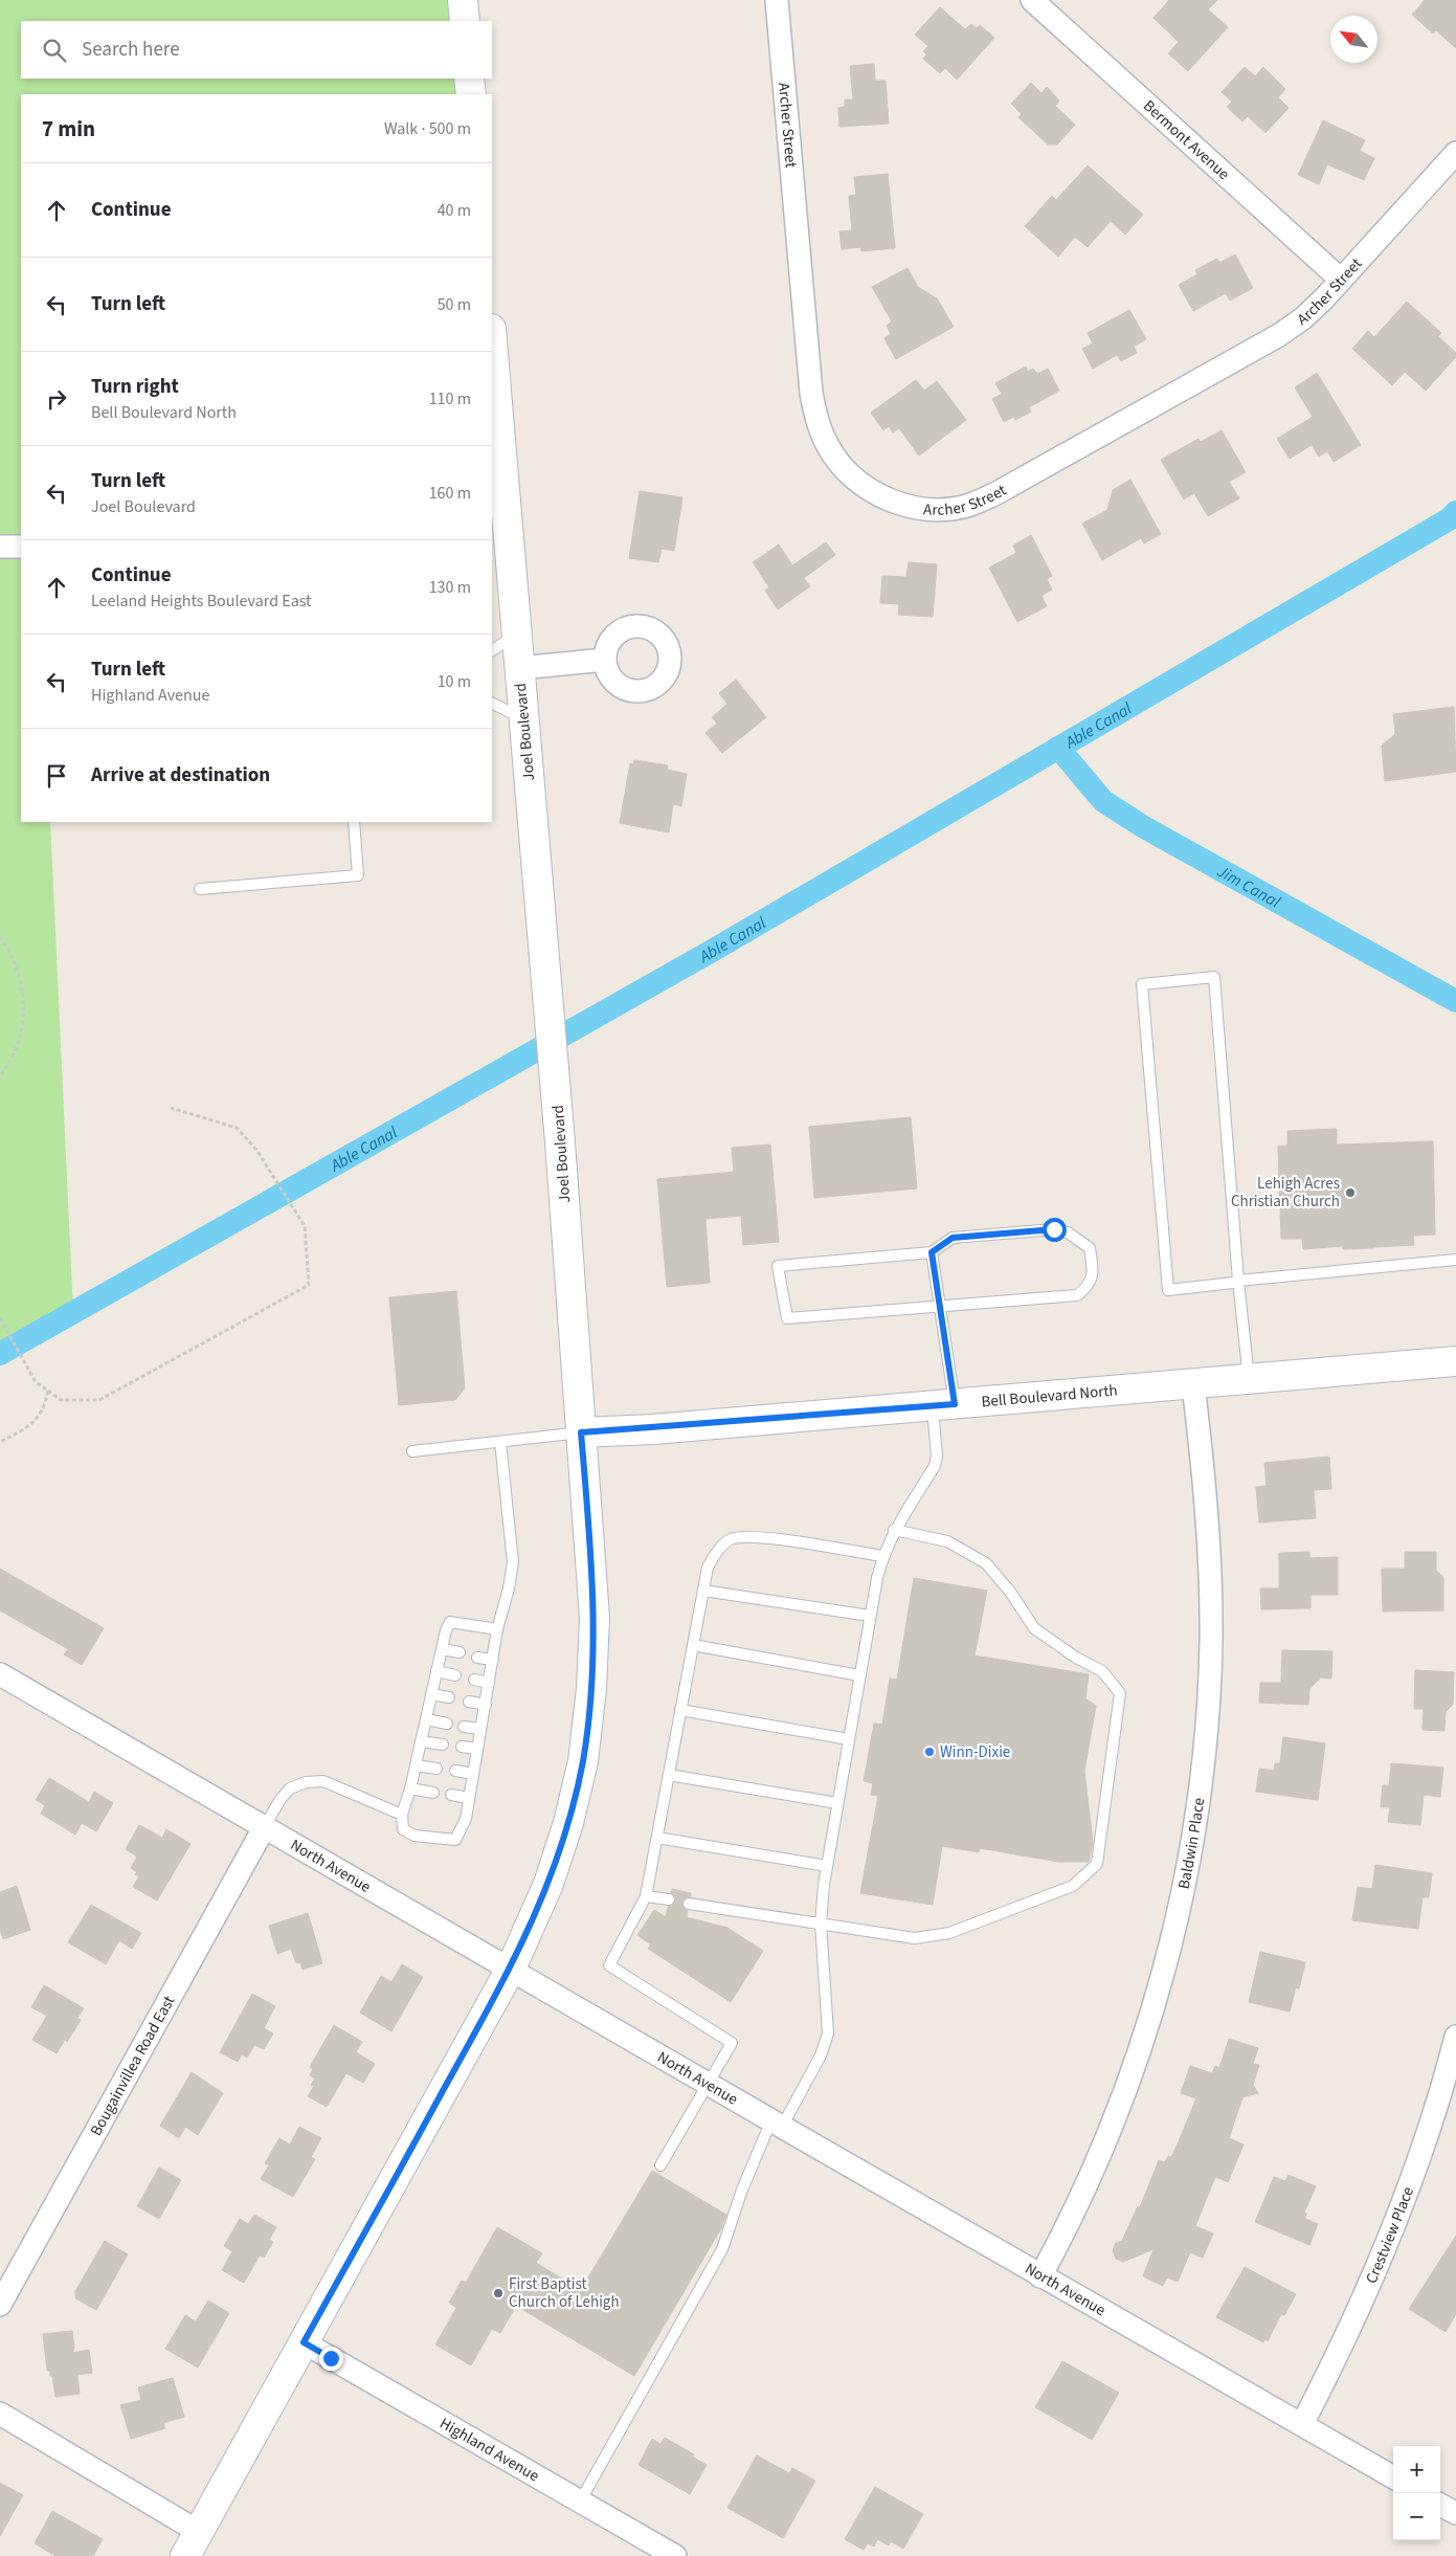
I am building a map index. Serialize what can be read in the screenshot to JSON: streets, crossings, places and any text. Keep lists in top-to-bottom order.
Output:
{
  "streets": {
    "main road": ["Joel Boulevard", "Bell Boulevard North"],
    "street": [
      "Archer Street",
      "Bermont Avenue",
      "Baldwin Place",
      "North Avenue",
      "Bougainvillea Road East",
      "Crestview Place",
      "Highland Avenue"
    ]
  },
  "crossings": [
    ["Archer Street", "Bermont Avenue"],
    ["Joel Boulevard", "Bell Boulevard North"],
    ["Joel Boulevard", "North Avenue"],
    ["Joel Boulevard", "Highland Avenue"],
    ["Bell Boulevard North", "Baldwin Place"],
    ["Baldwin Place", "North Avenue"],
    ["North Avenue", "Bougainvillea Road East"],
    ["North Avenue", "Crestview Place"]
  ],
  "water": ["Able Canal", "Jim Canal"],
  "places": ["Lehigh Acres Christian Church", "Winn-Dixie", "First Baptist Church of Lehigh"],
  "north": "top left",
  "page": {
    "search": "Search here",
    "heading": ["7 min", "Walk · 500 m"],
    "list": [
      ["Continue", "40 m"],
      ["Turn left", "50 m"],
      ["Turn right", "Bell Boulevard North", "110 m"],
      ["Turn left", "Joel Boulevard", "160 m"],
      ["Continue", "Leeland Heights Boulevard East", "130 m"],
      ["Turn left", "Highland Avenue", "10 m"],
      "Arrive at destination"
    ],
    "map_buttons": ["+", "−"]
  }
}
